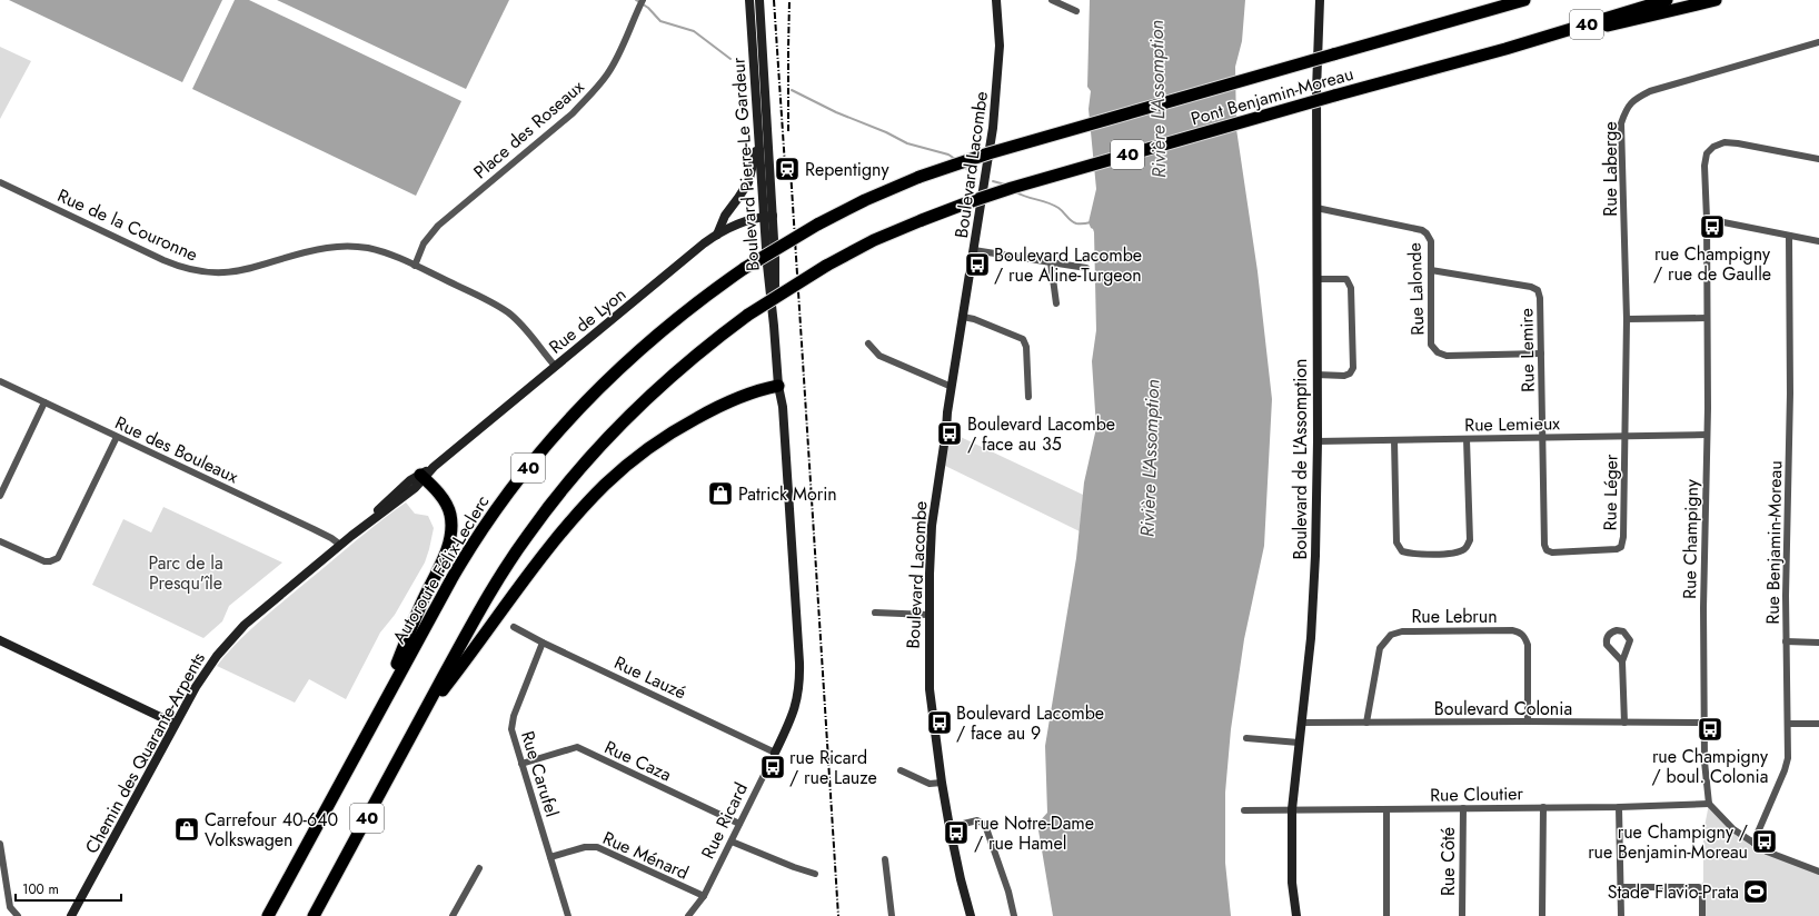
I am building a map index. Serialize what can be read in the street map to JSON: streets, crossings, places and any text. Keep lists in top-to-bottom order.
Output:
{
  "streets": {
    "highway": ["40", "Pont Benjamin-Moreau", "Autoroute Félix-Leclerc"],
    "street": [
      "Place des Roseaux",
      "Boulevard Pierre-Le Gardeur",
      "Boulevard Lacombe",
      "Rue Laberge",
      "Rue de la Couronne",
      "Rue Lalonde",
      "Rue de Lyon",
      "Rue Lemire",
      "Rue Lemieux",
      "Rue des Bouleaux",
      "Boulevard de L'Assomption",
      "Rue Léger",
      "Rue Champigny",
      "Rue Benjamin-Moreau",
      "Rue Lebrun",
      "Rue Lauzé",
      "Boulevard Colonia",
      "Chemin des Quarante-Arpents",
      "Rue Caza",
      "Rue Carufel",
      "Rue Cloutier",
      "Rue Ricard",
      "Rue Ménard",
      "Rue Côté"
    ]
  },
  "crossings": [
    ["40", "Pont Benjamin-Moreau"],
    ["Pont Benjamin-Moreau", "Autoroute Félix-Leclerc"],
    ["Place des Roseaux", "Rue de la Couronne"],
    ["Boulevard Pierre-Le Gardeur", "Rue de Lyon"],
    ["Boulevard Pierre-Le Gardeur", "Rue Ricard"],
    ["Rue Laberge", "Rue Lemieux"],
    ["Rue Laberge", "Rue Léger"],
    ["Rue de la Couronne", "Rue de Lyon"],
    ["Rue Lalonde", "Rue Lemire"],
    ["Rue Lalonde", "Boulevard de L'Assomption"],
    ["Rue de Lyon", "Rue des Bouleaux"],
    ["Rue de Lyon", "Chemin des Quarante-Arpents"],
    ["Rue Lemire", "Rue Lemieux"],
    ["Rue Lemire", "Rue Léger"],
    ["Rue Lemieux", "Boulevard de L'Assomption"],
    ["Rue Lemieux", "Rue Léger"],
    ["Rue Lemieux", "Rue Champigny"],
    ["Rue des Bouleaux", "Chemin des Quarante-Arpents"],
    ["Boulevard de L'Assomption", "Boulevard Colonia"],
    ["Boulevard de L'Assomption", "Rue Cloutier"],
    ["Rue Champigny", "Boulevard Colonia"],
    ["Rue Champigny", "Rue Cloutier"],
    ["Rue Lebrun", "Boulevard Colonia"],
    ["Rue Lauzé", "Rue Carufel"],
    ["Rue Lauzé", "Rue Ricard"],
    ["Rue Caza", "Rue Carufel"],
    ["Rue Caza", "Rue Ricard"],
    ["Rue Carufel", "Rue Ménard"],
    ["Rue Cloutier", "Rue Côté"],
    ["Rue Ricard", "Rue Ménard"]
  ],
  "water": ["Rivière L'Assomption"],
  "parks": ["Parc de la Presqu'île"],
  "places": {
    "station": ["Repentigny"],
    "bus stop": [
      "rue Champigny / rue de Gaulle",
      "Boulevard Lacombe / rue Aline-Turgeon",
      "Boulevard Lacombe / face au 35",
      "Boulevard Lacombe / face au 9",
      "rue Champigny / boul. Colonia",
      "rue Ricard / rue Lauze",
      "rue Notre-Dame / rue Hamel",
      "rue Champigny / rue Benjamin-Moreau"
    ],
    "shop": ["Patrick Morin", "Carrefour 40-640 Volkswagen"],
    "sports": ["Stade Flavio-Prata"]
  },
  "scale_bar": "100 m"
}
